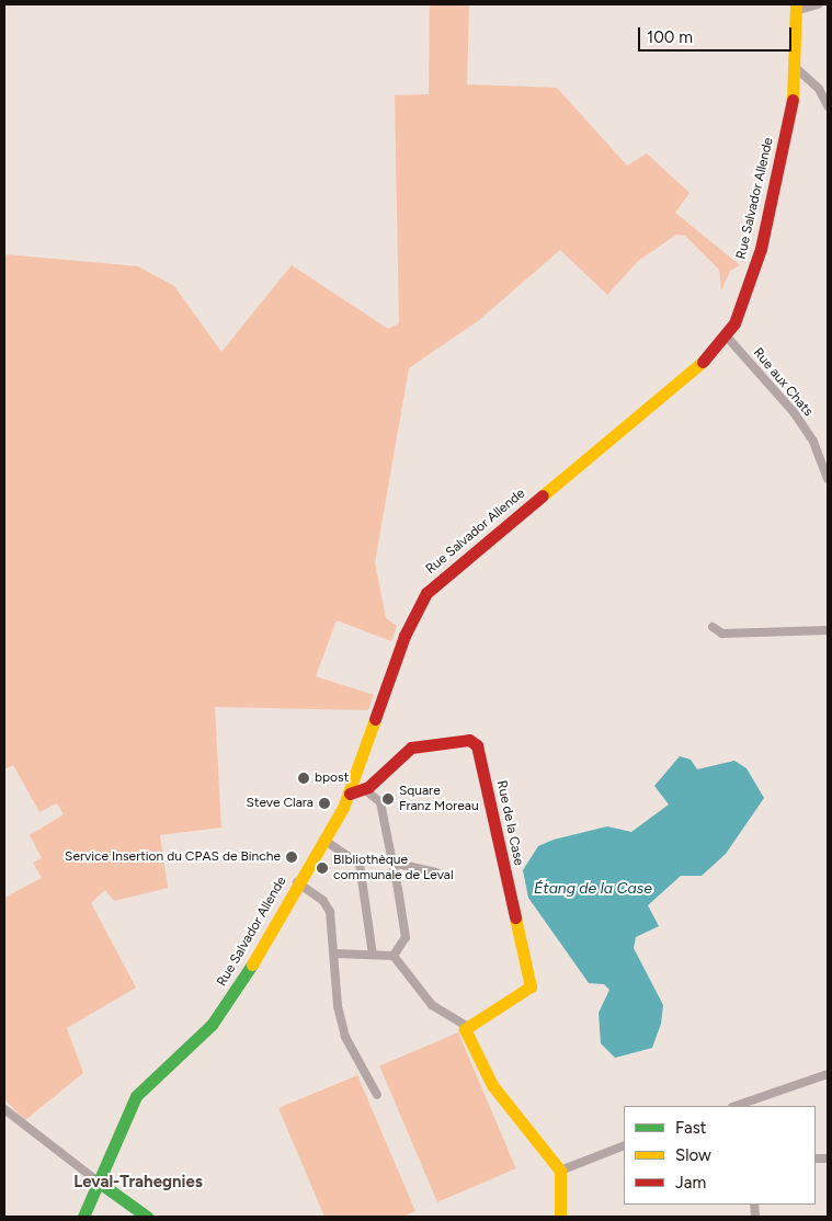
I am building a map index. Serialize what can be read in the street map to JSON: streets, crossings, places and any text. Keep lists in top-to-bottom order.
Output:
{
  "streets": {
    "street": ["Rue Salvador Allende", "Rue aux Chats", "Rue de la Case"]
  },
  "crossings": [
    ["Rue Salvador Allende", "Rue aux Chats"],
    ["Rue Salvador Allende", "Rue de la Case"]
  ],
  "districts": ["Leval-Trahegnies"],
  "water": ["Étang de la Case"],
  "places": [
    "bpost",
    "Square Franz Moreau",
    "Steve Clara",
    "Service Insertion du CPAS de Binche",
    "BIbliothèque communale de Leval"
  ],
  "legend": ["Fast", "Slow", "Jam"],
  "scale_bar": "100 m"
}
